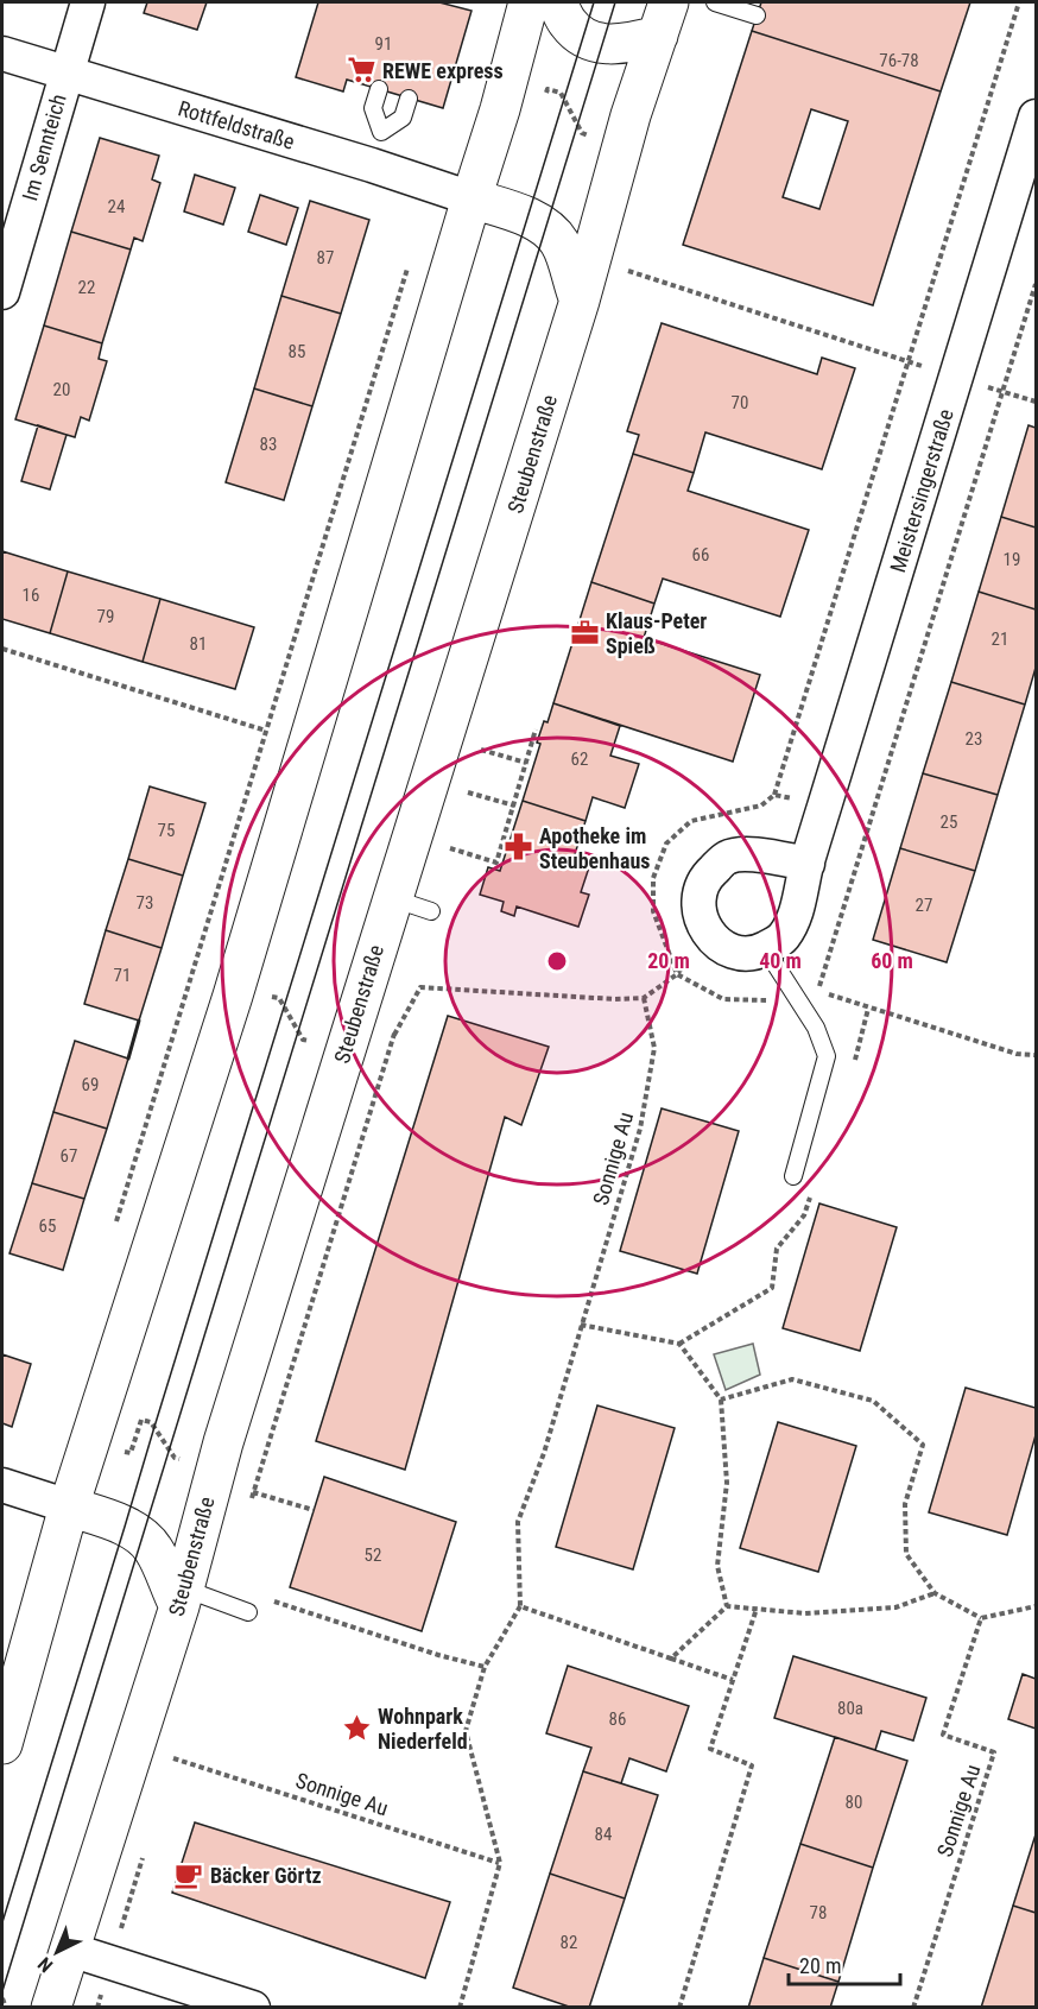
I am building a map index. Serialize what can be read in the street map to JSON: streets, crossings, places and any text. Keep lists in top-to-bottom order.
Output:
{
  "streets": {
    "street": [
      "Rottfeldstraße",
      "Im Sennteich",
      "Steubenstraße",
      "Meistersingerstraße"
    ],
    "path": ["Sonnige Au"]
  },
  "crossings": [
    ["Rottfeldstraße", "Im Sennteich"]
  ],
  "places": {
    "supermarket": ["REWE express"],
    "office": ["Klaus-Peter Spieß"],
    "pharmacy": ["Apotheke im Steubenhaus"],
    "place": ["Wohnpark Niederfeld"],
    "cafe": ["Bäcker Görtz"]
  },
  "house_numbers": [
    "91",
    "76-78",
    "24",
    "87",
    "22",
    "85",
    "20",
    "70",
    "83",
    "66",
    "19",
    "16",
    "79",
    "21",
    "81",
    "23",
    "62",
    "25",
    "75",
    "73",
    "27",
    "71",
    "69",
    "67",
    "65",
    "52",
    "80a",
    "86",
    "80",
    "84",
    "78",
    "82"
  ],
  "scale_bar": "20 m",
  "north": "bottom left",
  "rings": ["20 m", "40 m", "60 m"]
}
